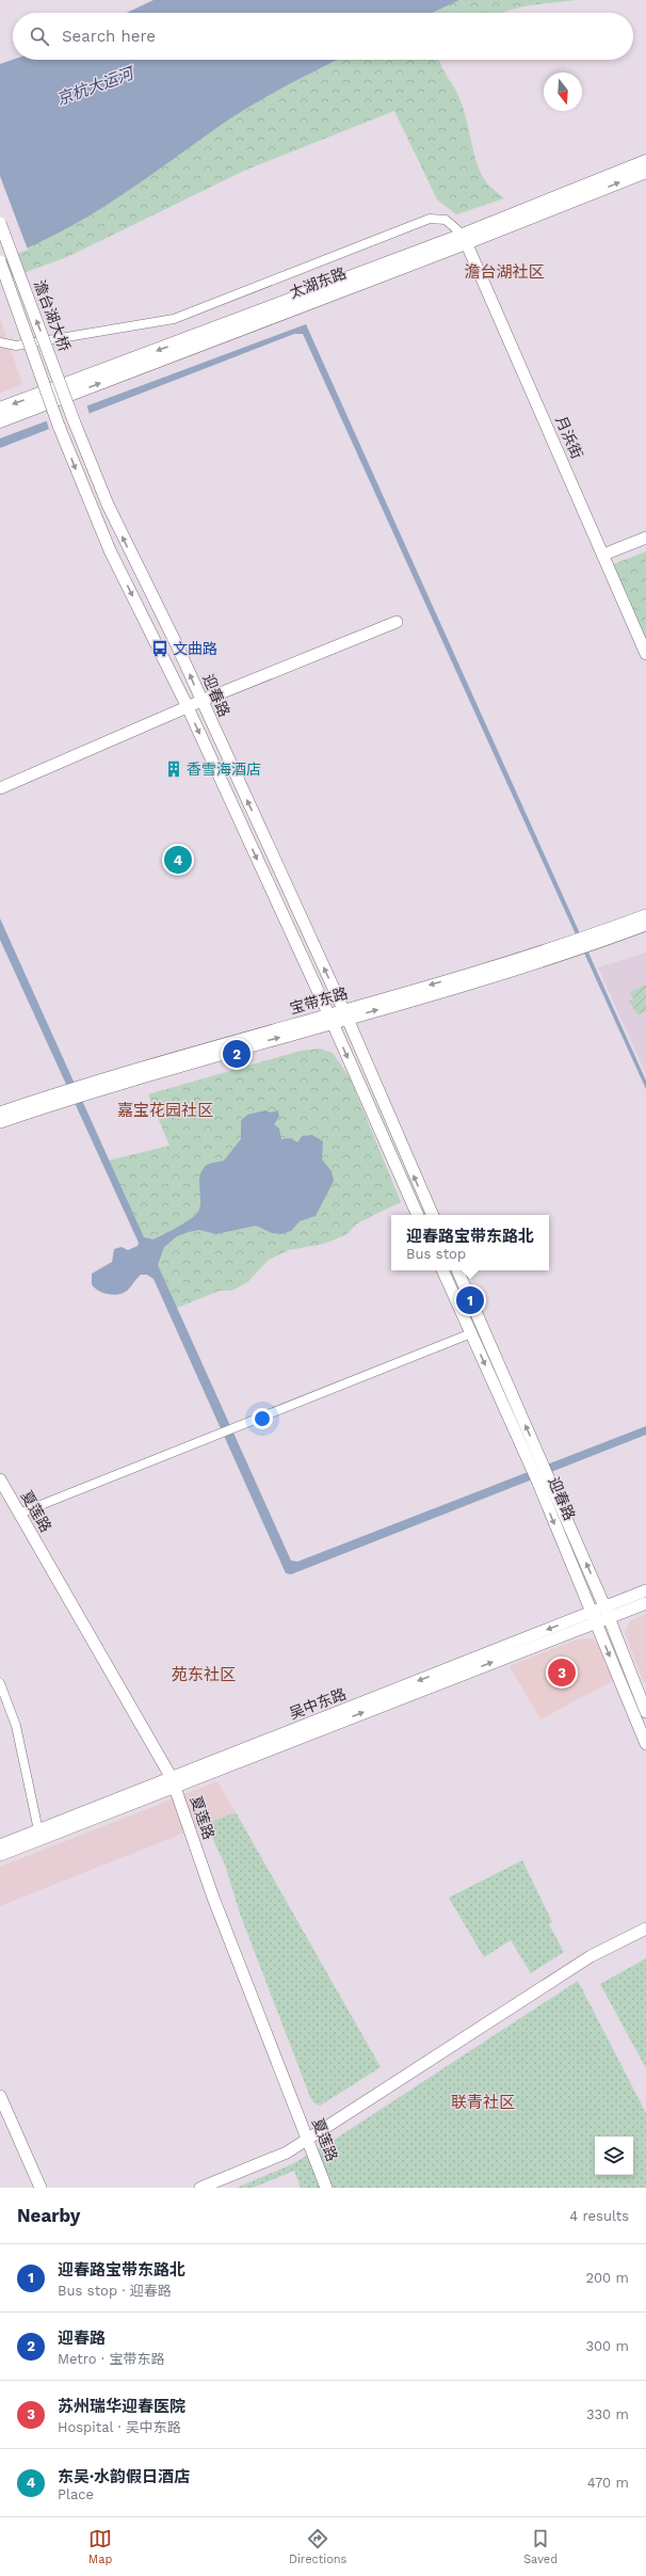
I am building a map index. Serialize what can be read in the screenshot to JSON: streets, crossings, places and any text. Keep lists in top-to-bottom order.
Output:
{
  "streets": {
    "main road": [
      "太湖东路",
      "澹台湖大桥",
      "月浜街",
      "迎春路",
      "宝带东路",
      "夏莲路",
      "吴中东路"
    ]
  },
  "crossings": [
    ["太湖东路", "月浜街"],
    ["澹台湖大桥", "迎春路"],
    ["迎春路", "宝带东路"],
    ["迎春路", "吴中东路"],
    ["夏莲路", "吴中东路"]
  ],
  "districts": [
    "澹台湖社区",
    "嘉宝花园社区",
    "苑东社区",
    "联青社区"
  ],
  "water": ["京杭大运河"],
  "places": {
    "bus stop": ["文曲路"],
    "building": ["香雪海酒店"]
  },
  "north": "bottom",
  "page": {
    "search": "Search here",
    "pins": [
      "4",
      "2",
      "1",
      "3"
    ],
    "popup": ["迎春路宝带东路北", "Bus stop"],
    "heading": ["Nearby", "4 results"],
    "list": [
      {
        "mark": "1",
        "name": "迎春路宝带东路北",
        "note": "Bus stop · 迎春路",
        "value": "200 m"
      },
      {
        "mark": "2",
        "name": "迎春路",
        "note": "Metro · 宝带东路",
        "value": "300 m"
      },
      {
        "mark": "3",
        "name": "苏州瑞华迎春医院",
        "note": "Hospital · 吴中东路",
        "value": "330 m"
      },
      {
        "mark": "4",
        "name": "东吴·水韵假日酒店",
        "note": "Place",
        "value": "470 m"
      }
    ],
    "nav": ["Map", "Directions", "Saved"]
  }
}
